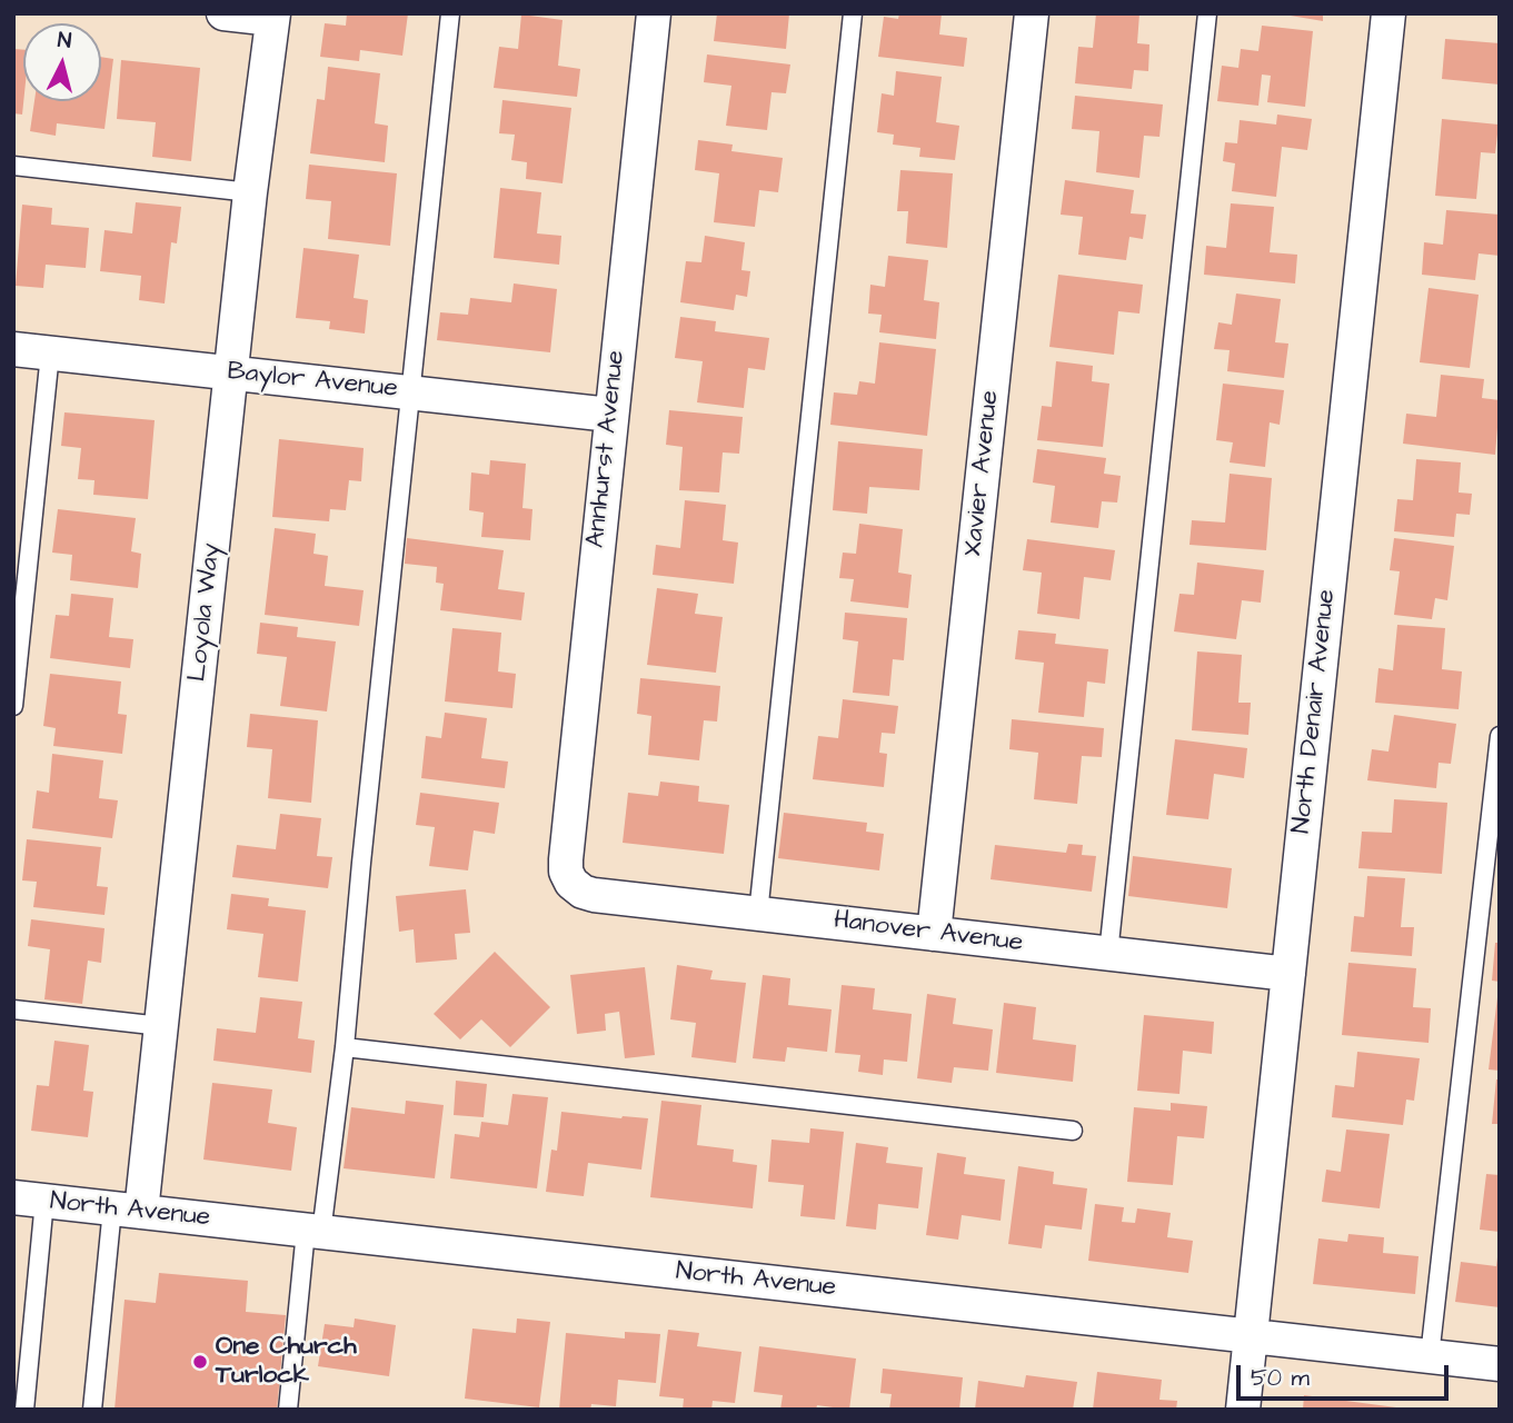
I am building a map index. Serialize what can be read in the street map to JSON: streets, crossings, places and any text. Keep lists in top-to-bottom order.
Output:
{
  "streets": {
    "street": [
      "Baylor Avenue",
      "Annhurst Avenue",
      "Xavier Avenue",
      "Loyola Way",
      "North Denair Avenue",
      "Hanover Avenue",
      "North Avenue"
    ]
  },
  "crossings": [
    ["Baylor Avenue", "Annhurst Avenue"],
    ["Baylor Avenue", "Loyola Way"],
    ["Annhurst Avenue", "Hanover Avenue"],
    ["Xavier Avenue", "Hanover Avenue"],
    ["Loyola Way", "North Avenue"],
    ["North Denair Avenue", "Hanover Avenue"],
    ["North Denair Avenue", "North Avenue"]
  ],
  "places": ["One Church Turlock"],
  "scale_bar": "50 m",
  "north": "top"
}
